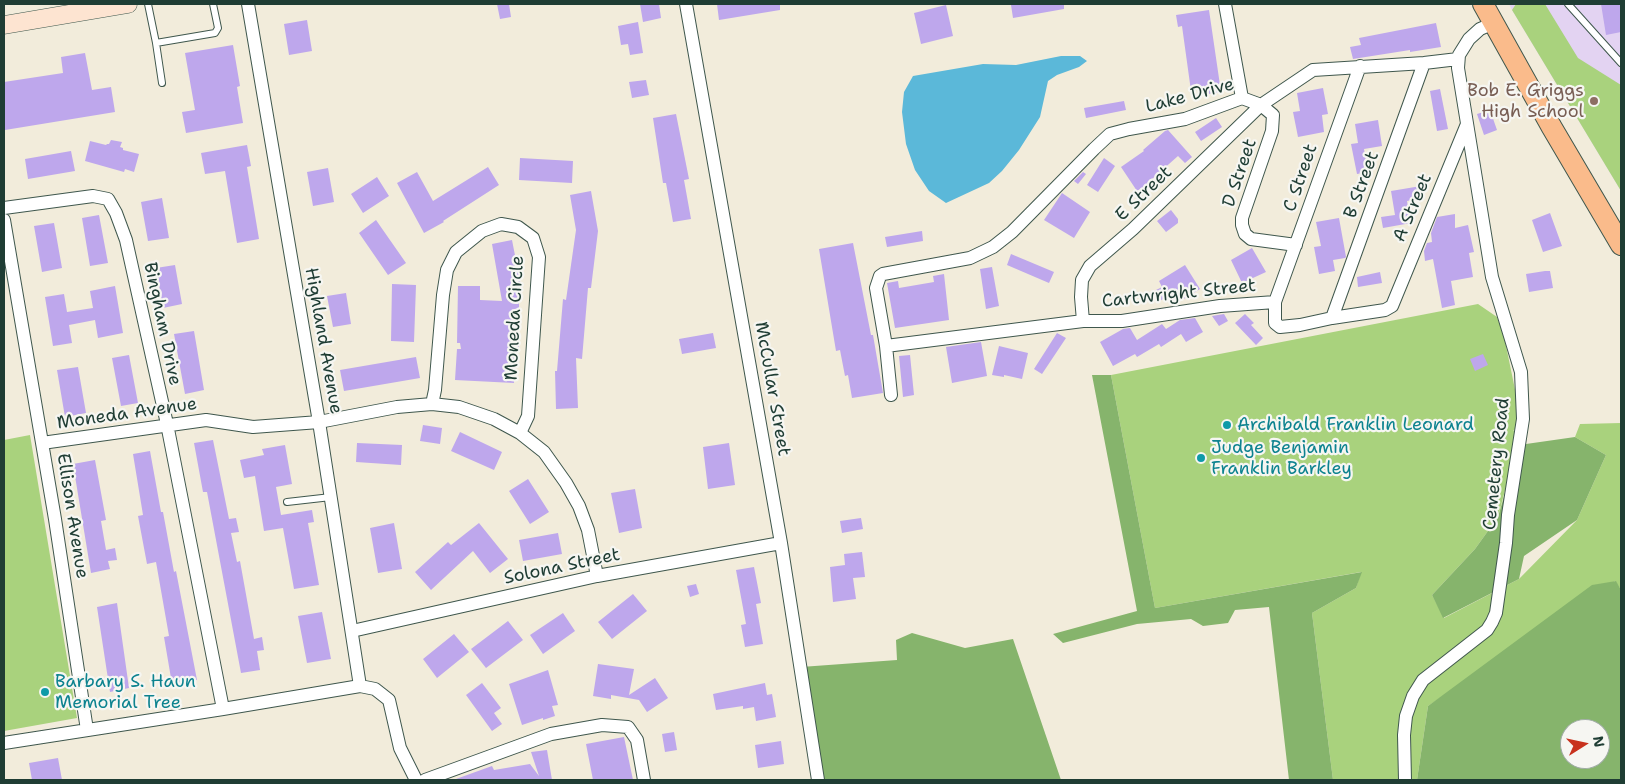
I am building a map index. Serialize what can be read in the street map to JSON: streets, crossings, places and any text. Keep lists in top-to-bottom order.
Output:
{
  "streets": {
    "street": [
      "Lake Drive",
      "D Street",
      "C Street",
      "B Street",
      "E Street",
      "A Street",
      "Cartwright Street",
      "Moneda Circle",
      "Bingham Drive",
      "Highland Avenue",
      "McCullar Street",
      "Moneda Avenue",
      "Cemetery Road",
      "Ellison Avenue",
      "Solona Street"
    ]
  },
  "crossings": [
    ["Lake Drive", "D Street"],
    ["Lake Drive", "C Street"],
    ["Lake Drive", "B Street"],
    ["Lake Drive", "E Street"],
    ["Lake Drive", "Cartwright Street"],
    ["Lake Drive", "Cemetery Road"],
    ["D Street", "C Street"],
    ["D Street", "E Street"],
    ["C Street", "Cartwright Street"],
    ["B Street", "Cartwright Street"],
    ["E Street", "Cartwright Street"],
    ["A Street", "Cartwright Street"],
    ["A Street", "Cemetery Road"],
    ["Moneda Circle", "Moneda Avenue"],
    ["Bingham Drive", "Moneda Avenue"],
    ["Highland Avenue", "Moneda Avenue"],
    ["Highland Avenue", "Solona Street"],
    ["McCullar Street", "Solona Street"],
    ["Moneda Avenue", "Ellison Avenue"],
    ["Moneda Avenue", "Solona Street"]
  ],
  "places": [
    "Bob E. Griggs High School",
    "Archibald Franklin Leonard",
    "Judge Benjamin Franklin Barkley",
    "Barbary S. Haun Memorial Tree"
  ],
  "north": "right"
}
